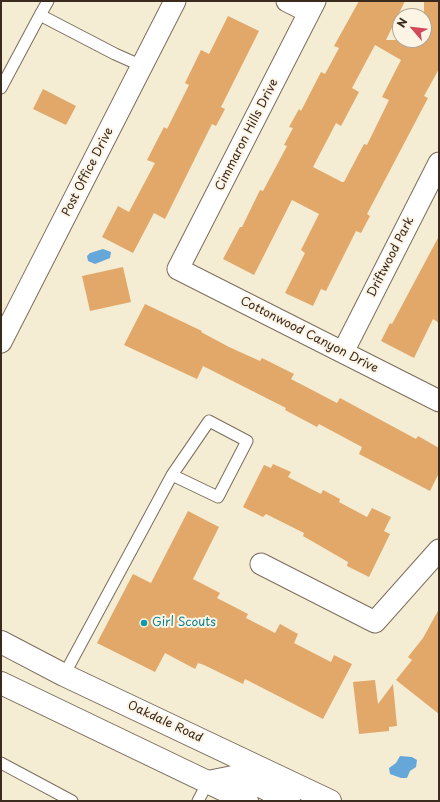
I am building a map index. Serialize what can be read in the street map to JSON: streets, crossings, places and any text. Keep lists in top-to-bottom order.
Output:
{
  "streets": {
    "main road": ["Oakdale Road"],
    "street": [
      "Cimmaron Hills Drive",
      "Post Office Drive",
      "Driftwood Park",
      "Cottonwood Canyon Drive"
    ]
  },
  "crossings": [
    ["Cimmaron Hills Drive", "Cottonwood Canyon Drive"],
    ["Driftwood Park", "Cottonwood Canyon Drive"]
  ],
  "places": ["Girl Scouts"],
  "north": "top left"
}
